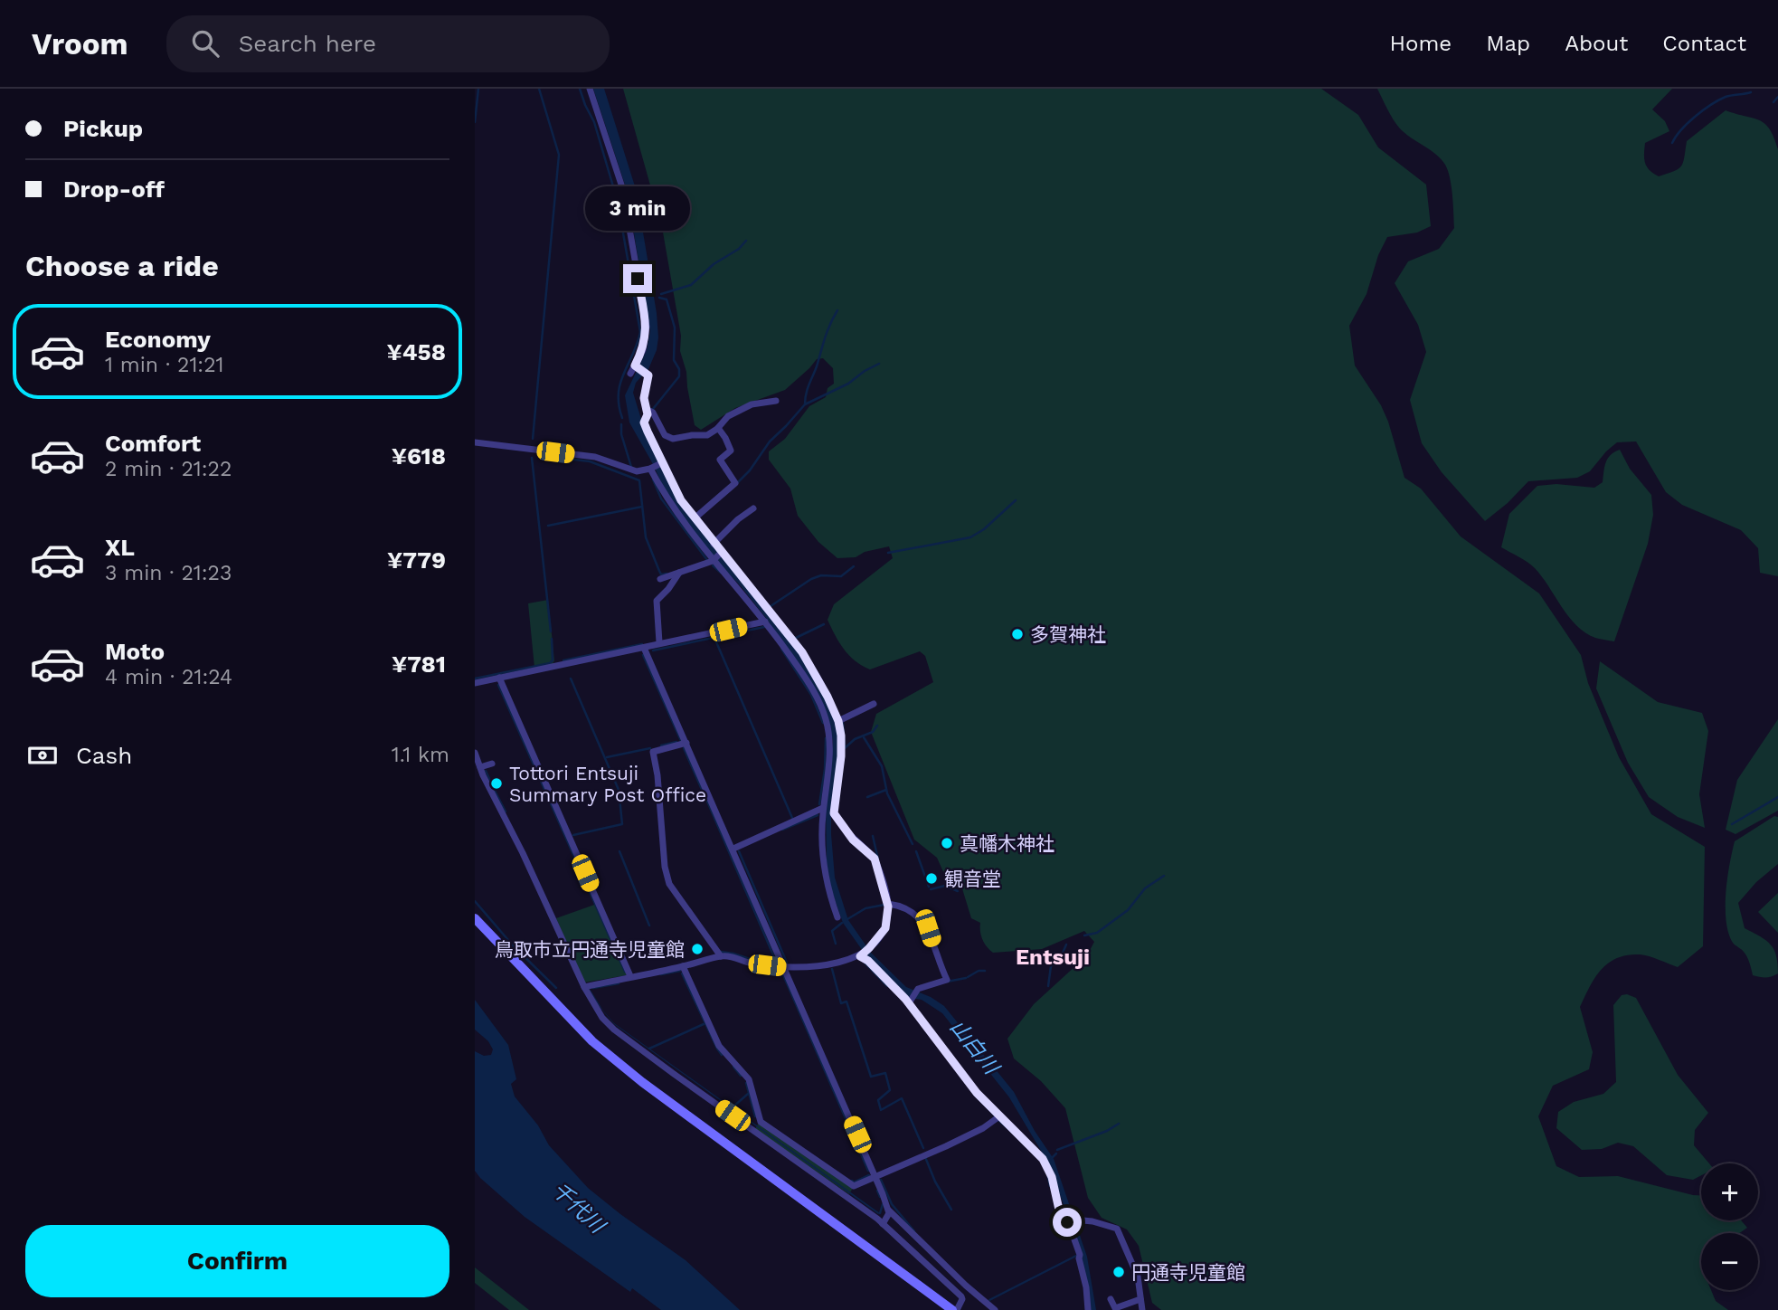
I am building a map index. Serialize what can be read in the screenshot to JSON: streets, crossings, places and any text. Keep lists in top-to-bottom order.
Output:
{
  "districts": ["Entsuji"],
  "water": ["山白川", "千代川"],
  "places": [
    "多賀神社",
    "Tottori Entsuji Summary Post Office",
    "真幡木神社",
    "観音堂",
    "鳥取市立円通寺児童館",
    "円通寺児童館"
  ],
  "page": {
    "header": "Vroom",
    "search": "Search here",
    "nav": [
      "Home",
      "Map",
      "About",
      "Contact"
    ],
    "banner": ["Pickup", "Drop-off"],
    "bubble": "3 min",
    "heading": "Choose a ride",
    "list": [
      {
        "name": "Economy",
        "note": "1 min · 21:21",
        "value": "¥458"
      },
      {
        "name": "Comfort",
        "note": "2 min · 21:22",
        "value": "¥618"
      },
      {
        "name": "XL",
        "note": "3 min · 21:23",
        "value": "¥779"
      },
      {
        "name": "Moto",
        "note": "4 min · 21:24",
        "value": "¥781"
      }
    ],
    "pay": ["Cash", "1.1 km"],
    "map_buttons": ["+", "−"],
    "buttons": "Confirm"
  }
}
